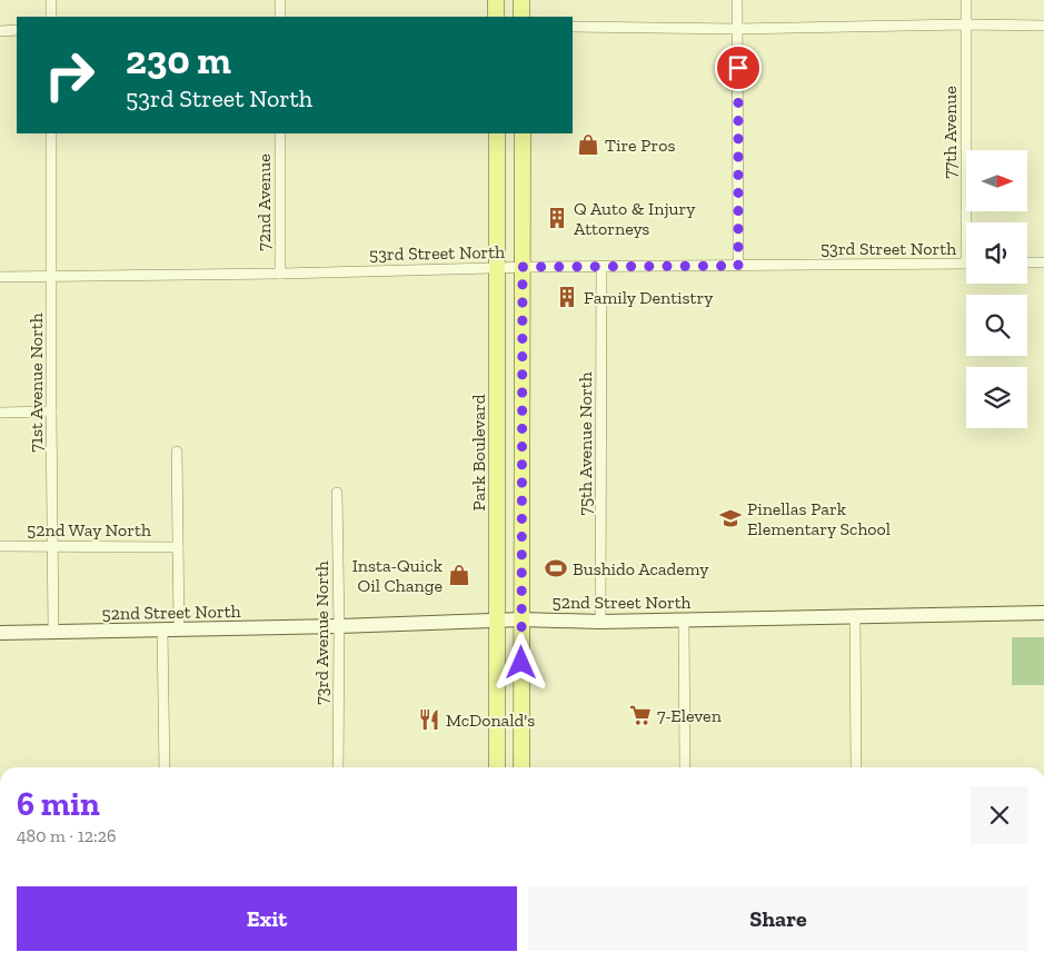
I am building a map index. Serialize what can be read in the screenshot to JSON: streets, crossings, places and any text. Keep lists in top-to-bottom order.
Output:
{
  "streets": {
    "main road": ["Park Boulevard"],
    "street": [
      "77th Avenue",
      "72nd Avenue",
      "53rd Street North",
      "71st Avenue North",
      "75th Avenue North",
      "52nd Way North",
      "52nd Street North",
      "73rd Avenue North"
    ]
  },
  "crossings": [
    ["72nd Avenue", "53rd Street North"],
    ["53rd Street North", "71st Avenue North"],
    ["53rd Street North", "75th Avenue North"],
    ["53rd Street North", "Park Boulevard"],
    ["71st Avenue North", "52nd Way North"],
    ["71st Avenue North", "52nd Street North"],
    ["75th Avenue North", "52nd Street North"],
    ["Park Boulevard", "52nd Street North"],
    ["52nd Street North", "73rd Avenue North"]
  ],
  "places": {
    "shop": ["Tire Pros", "Insta-Quick Oil Change"],
    "building": ["Q Auto & Injury Attorneys", "Family Dentistry"],
    "school or university": ["Pinellas Park Elementary School"],
    "sports": ["Bushido Academy"],
    "supermarket": ["7-Eleven"],
    "restaurant": ["McDonald's"]
  },
  "north": "right",
  "page": {
    "turn": ["230 m", "53rd Street North"],
    "heading": ["6 min", "480 m · 12:26"],
    "buttons": ["Exit", "Share"]
  }
}
